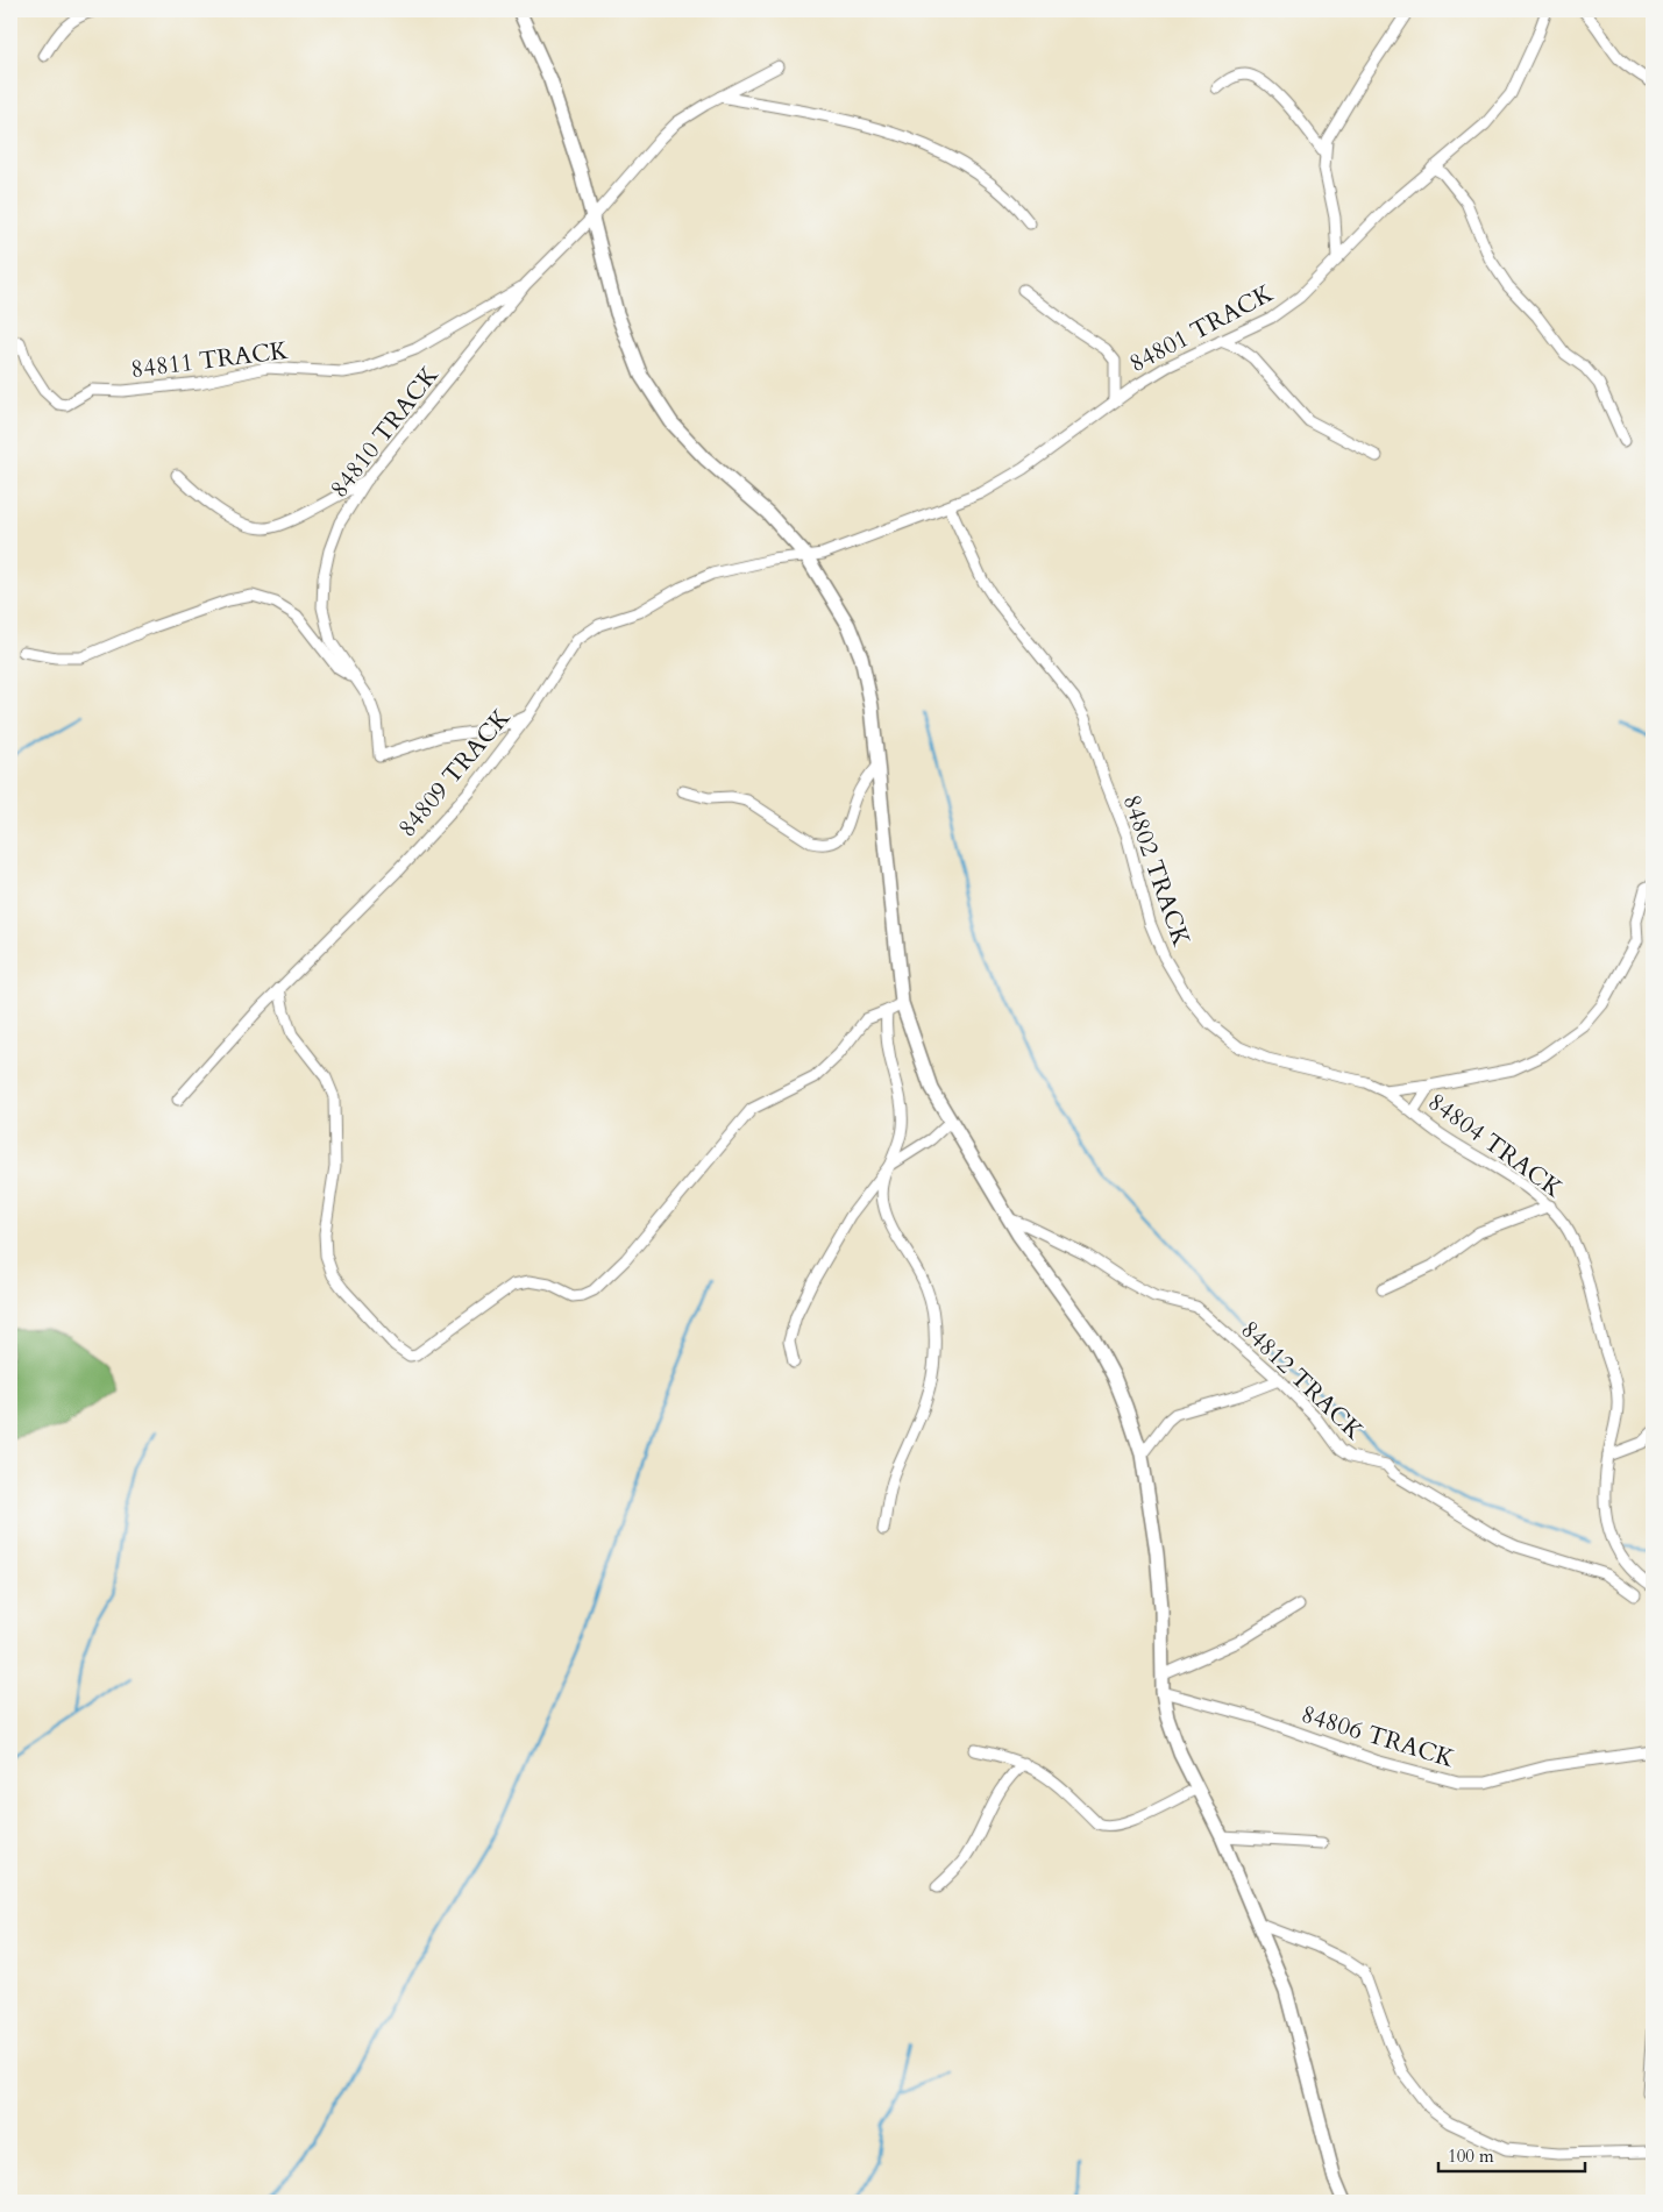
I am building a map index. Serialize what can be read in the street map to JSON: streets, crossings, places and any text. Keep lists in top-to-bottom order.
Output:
{
  "streets": {
    "street": [
      "84801 TRACK",
      "84811 TRACK",
      "84810 TRACK",
      "84809 TRACK",
      "84802 TRACK",
      "84804 TRACK",
      "84812 TRACK",
      "84806 TRACK"
    ]
  },
  "crossings": [
    ["84801 TRACK", "84809 TRACK"],
    ["84801 TRACK", "84802 TRACK"],
    ["84811 TRACK", "84810 TRACK"],
    ["84810 TRACK", "84809 TRACK"],
    ["84802 TRACK", "84804 TRACK"]
  ],
  "scale_bar": "100 m"
}
